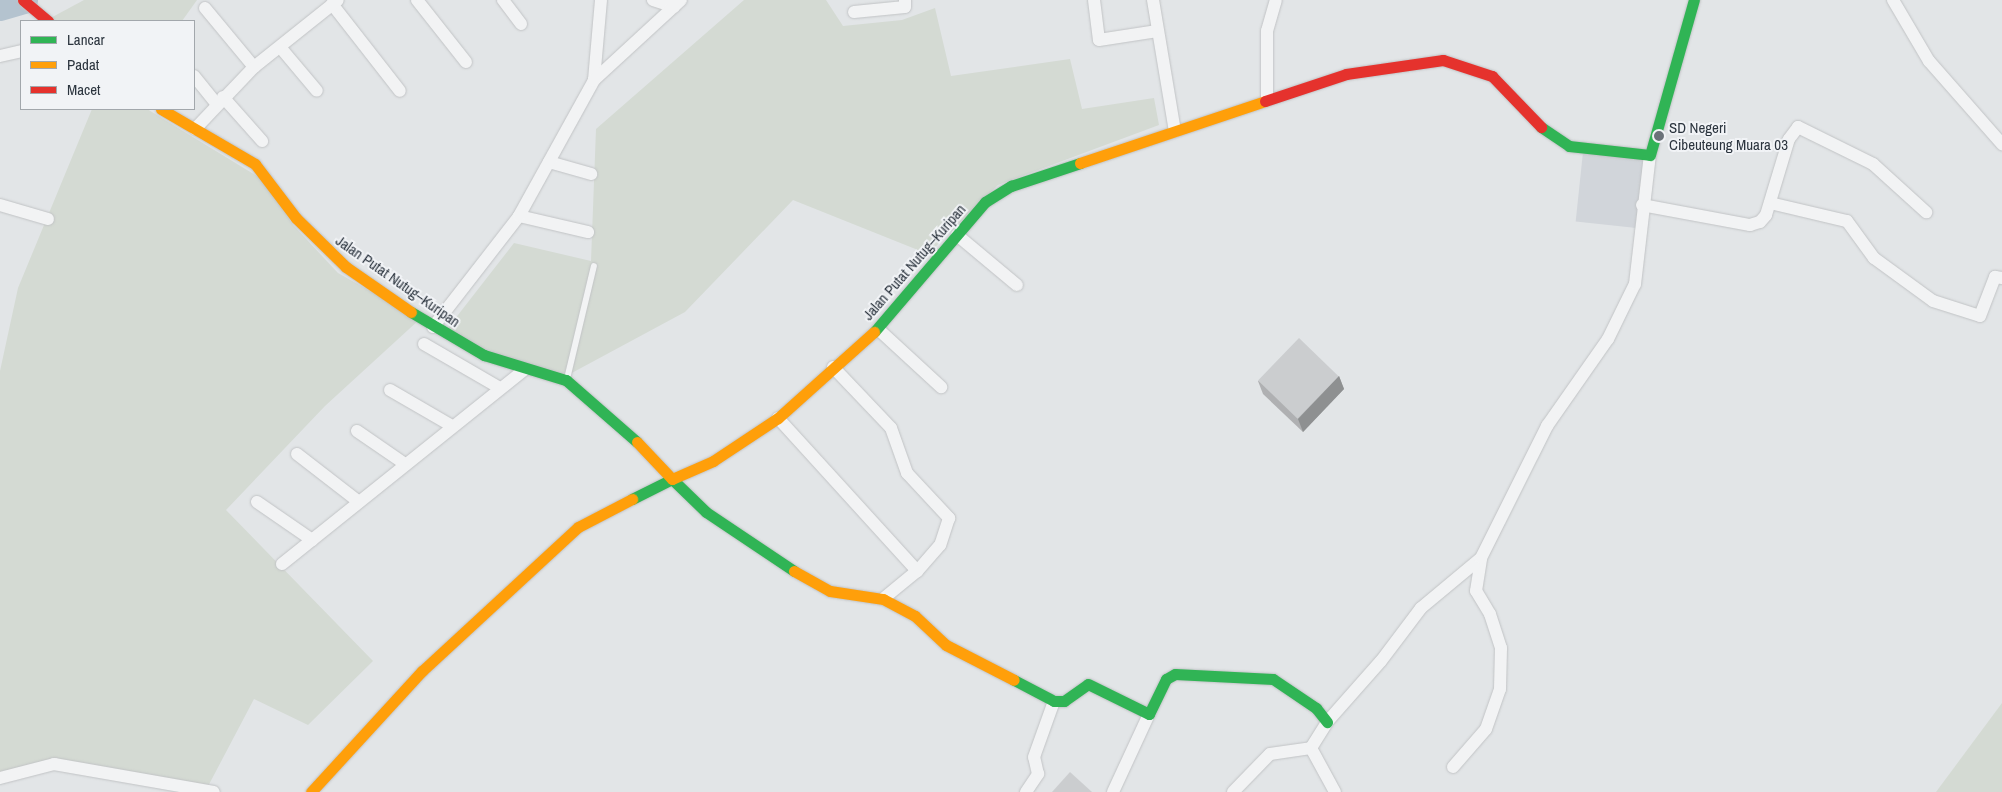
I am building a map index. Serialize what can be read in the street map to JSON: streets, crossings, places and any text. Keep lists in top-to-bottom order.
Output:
{
  "streets": {
    "street": ["Jalan Putat Nutug–Kuripan"]
  },
  "places": ["SD Negeri Cibeuteung Muara 03"],
  "legend": ["Lancar", "Padat", "Macet"]
}
